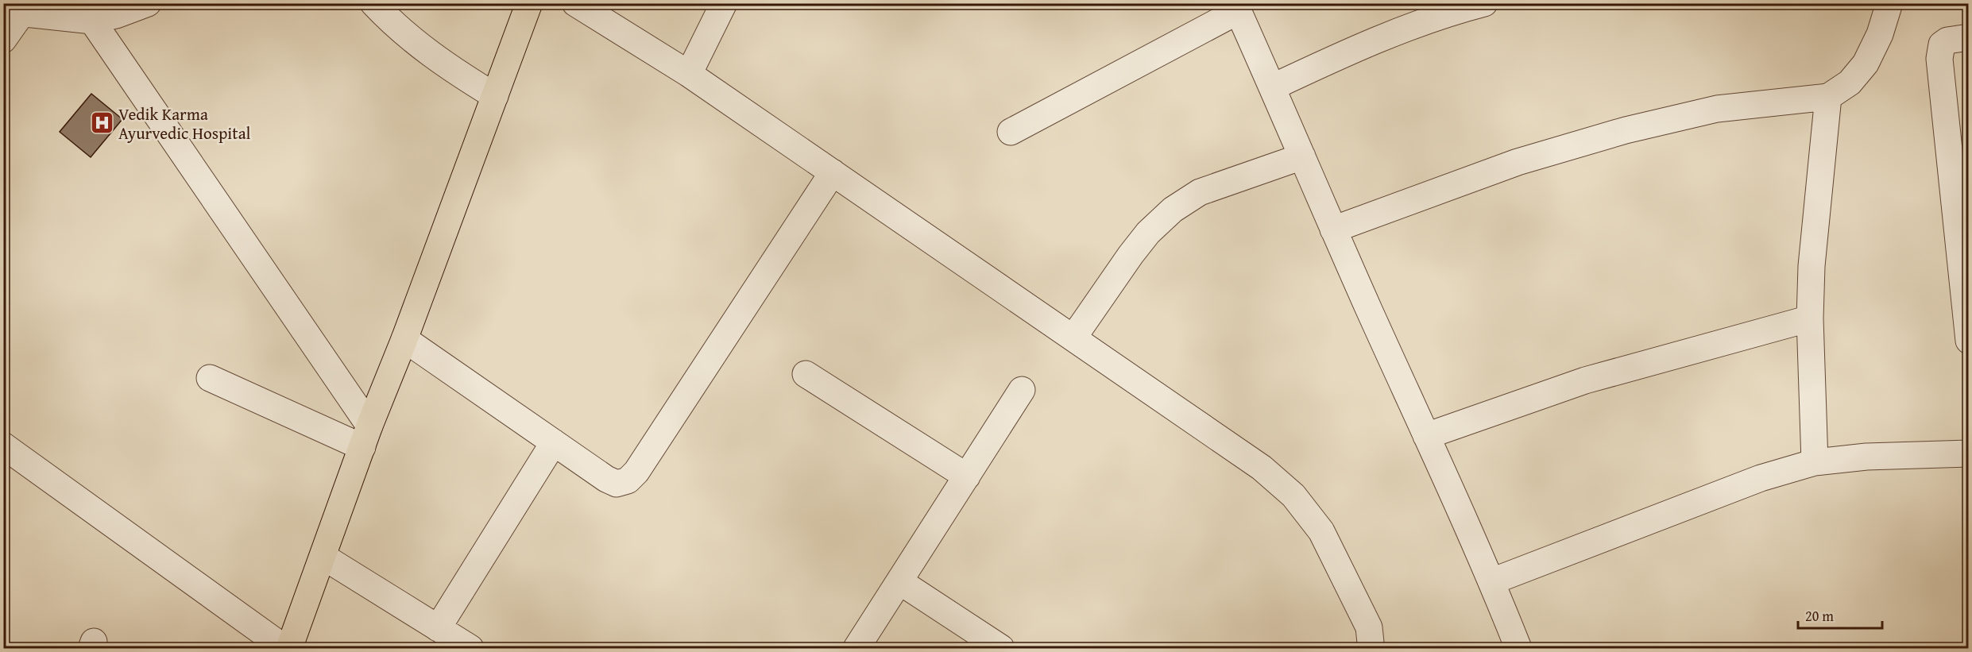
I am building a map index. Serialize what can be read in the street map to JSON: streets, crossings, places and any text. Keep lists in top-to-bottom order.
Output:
{
  "places": {
    "hospital": ["Vedik Karma Ayurvedic Hospital"]
  },
  "scale_bar": "20 m"
}
